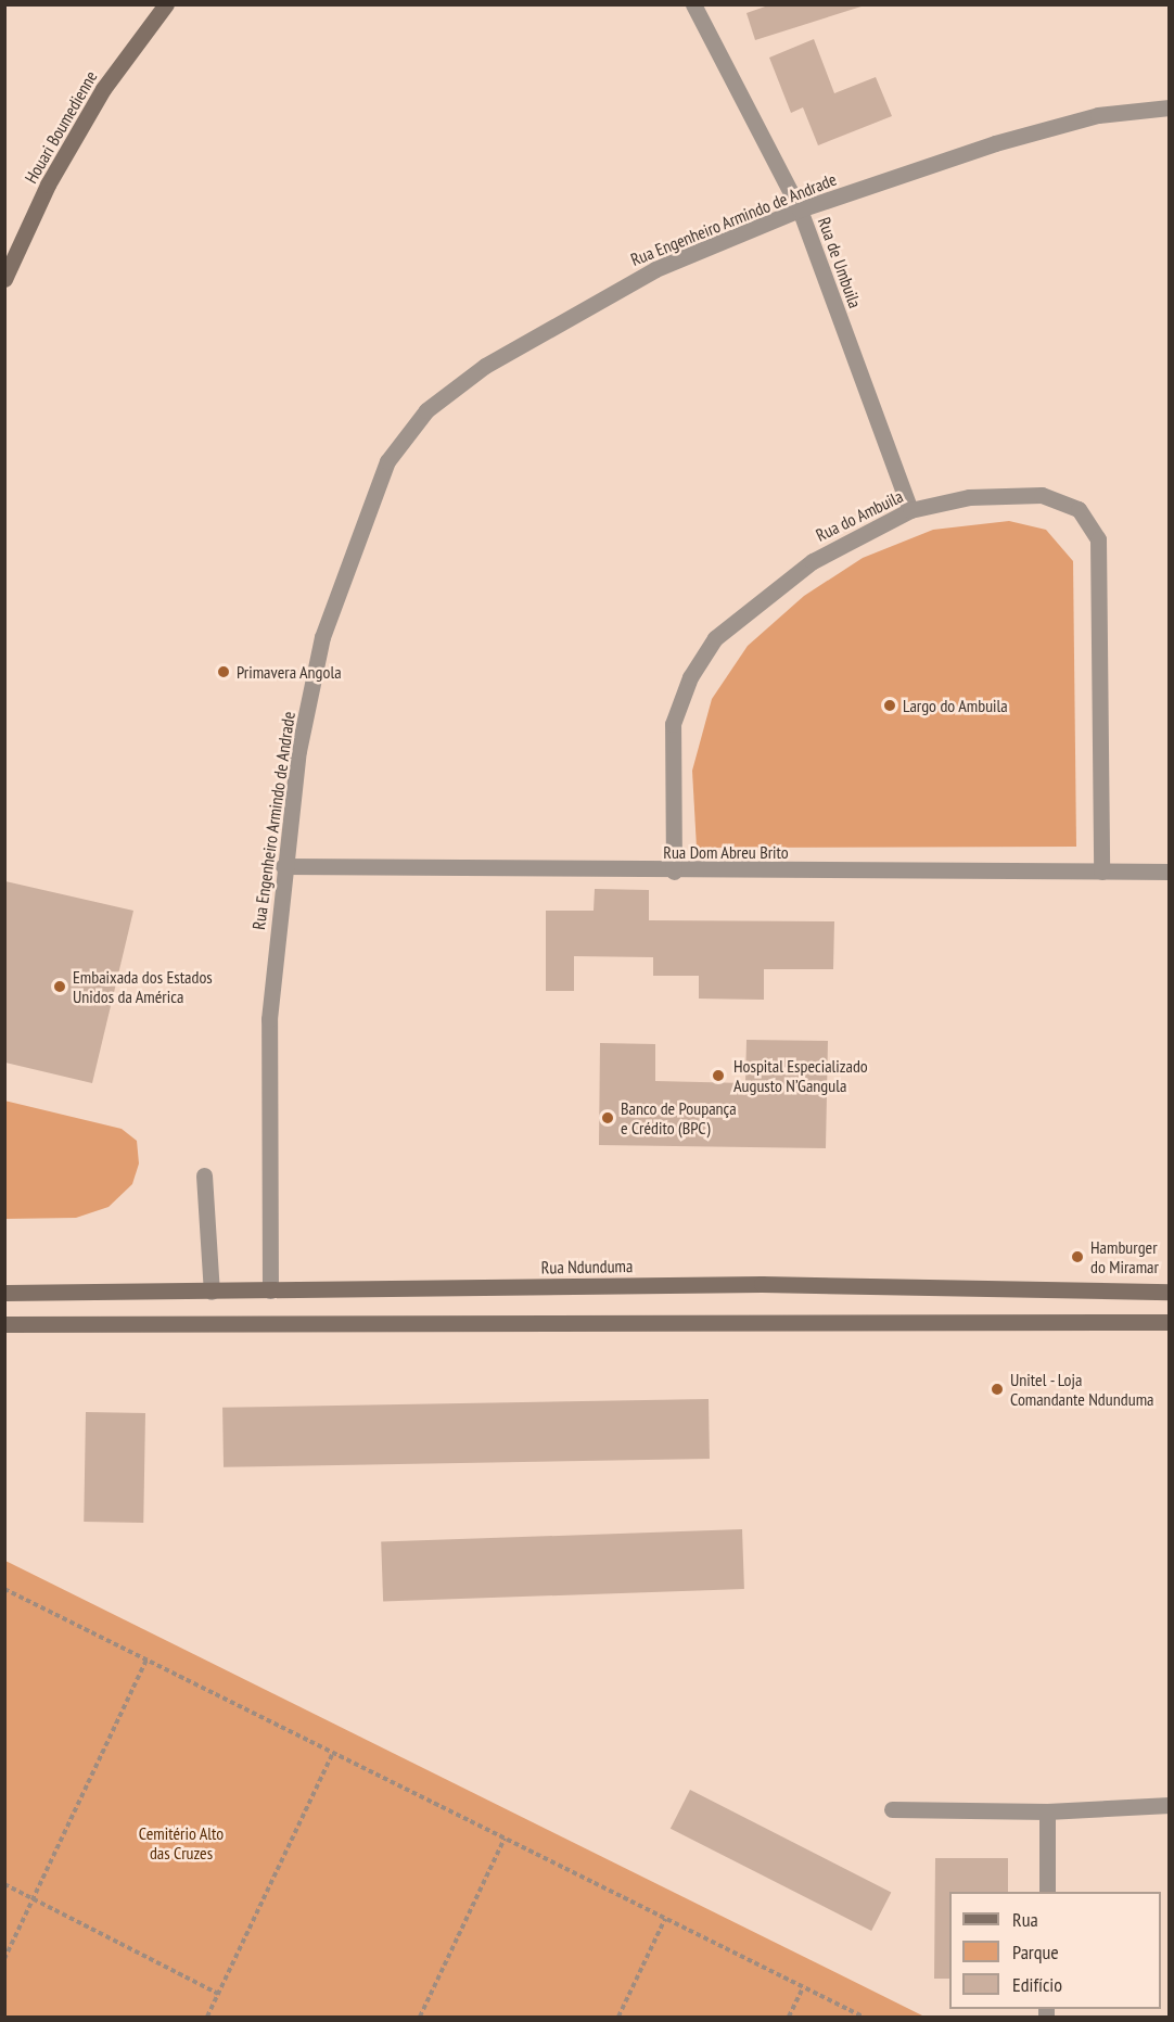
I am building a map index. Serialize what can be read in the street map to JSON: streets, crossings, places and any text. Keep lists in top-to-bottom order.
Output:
{
  "streets": {
    "main road": ["Houari Boumedienne", "Rua Ndunduma"],
    "street": [
      "Rua Engenheiro Armindo de Andrade",
      "Rua de Umbuila",
      "Rua do Ambuila",
      "Rua Dom Abreu Brito"
    ]
  },
  "crossings": [
    ["Rua Engenheiro Armindo de Andrade", "Rua de Umbuila"],
    ["Rua Engenheiro Armindo de Andrade", "Rua Dom Abreu Brito"],
    ["Rua Engenheiro Armindo de Andrade", "Rua Ndunduma"],
    ["Rua de Umbuila", "Rua do Ambuila"],
    ["Rua do Ambuila", "Rua Dom Abreu Brito"]
  ],
  "parks": ["Cemitério Alto das Cruzes"],
  "places": [
    "Primavera Angola",
    "Largo do Ambuila",
    "Embaixada dos Estados Unidos da América",
    "Hospital Especializado Augusto N’Gangula",
    "Banco de Poupança e Crédito (BPC)",
    "Hamburger do Miramar",
    "Unitel - Loja Comandante Ndunduma"
  ],
  "legend": ["Rua", "Parque", "Edifício"]
}
